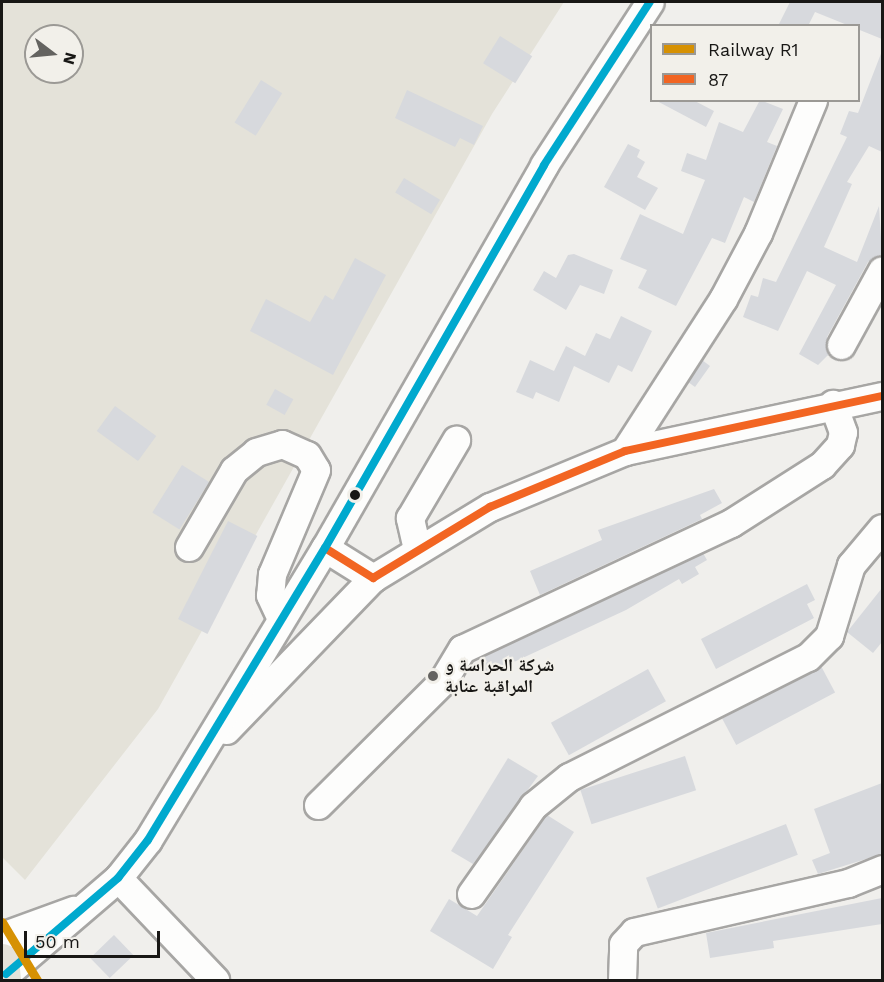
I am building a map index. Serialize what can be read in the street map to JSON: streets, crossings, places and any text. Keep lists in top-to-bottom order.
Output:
{
  "places": ["شركة الحراسة و المراقبة عنابة"],
  "lines": ["transit line 87", "rail line R1"],
  "legend": ["Railway R1", "87"],
  "scale_bar": "50 m",
  "north": "right"
}
